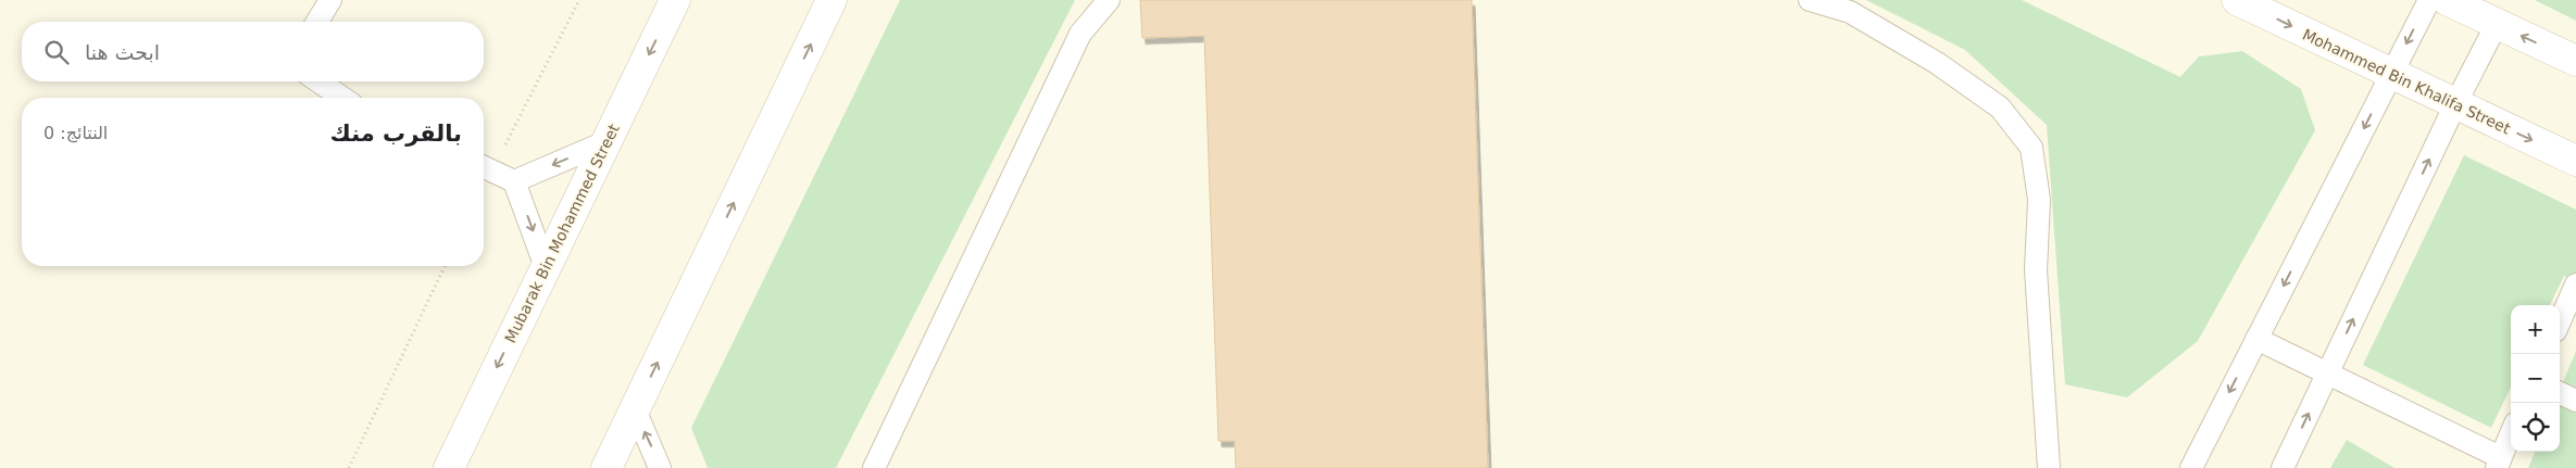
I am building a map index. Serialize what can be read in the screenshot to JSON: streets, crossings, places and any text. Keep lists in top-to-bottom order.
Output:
{
  "streets": {
    "street": ["Mohammed Bin Khalifa Street", "Mubarak Bin Mohammed Street"]
  },
  "one_way": ["Mohammed Bin Khalifa Street"],
  "page": {
    "search": "ابحث هنا",
    "heading": ["بالقرب منك", "النتائج: 0"],
    "map_buttons": ["+", "−"]
  }
}
